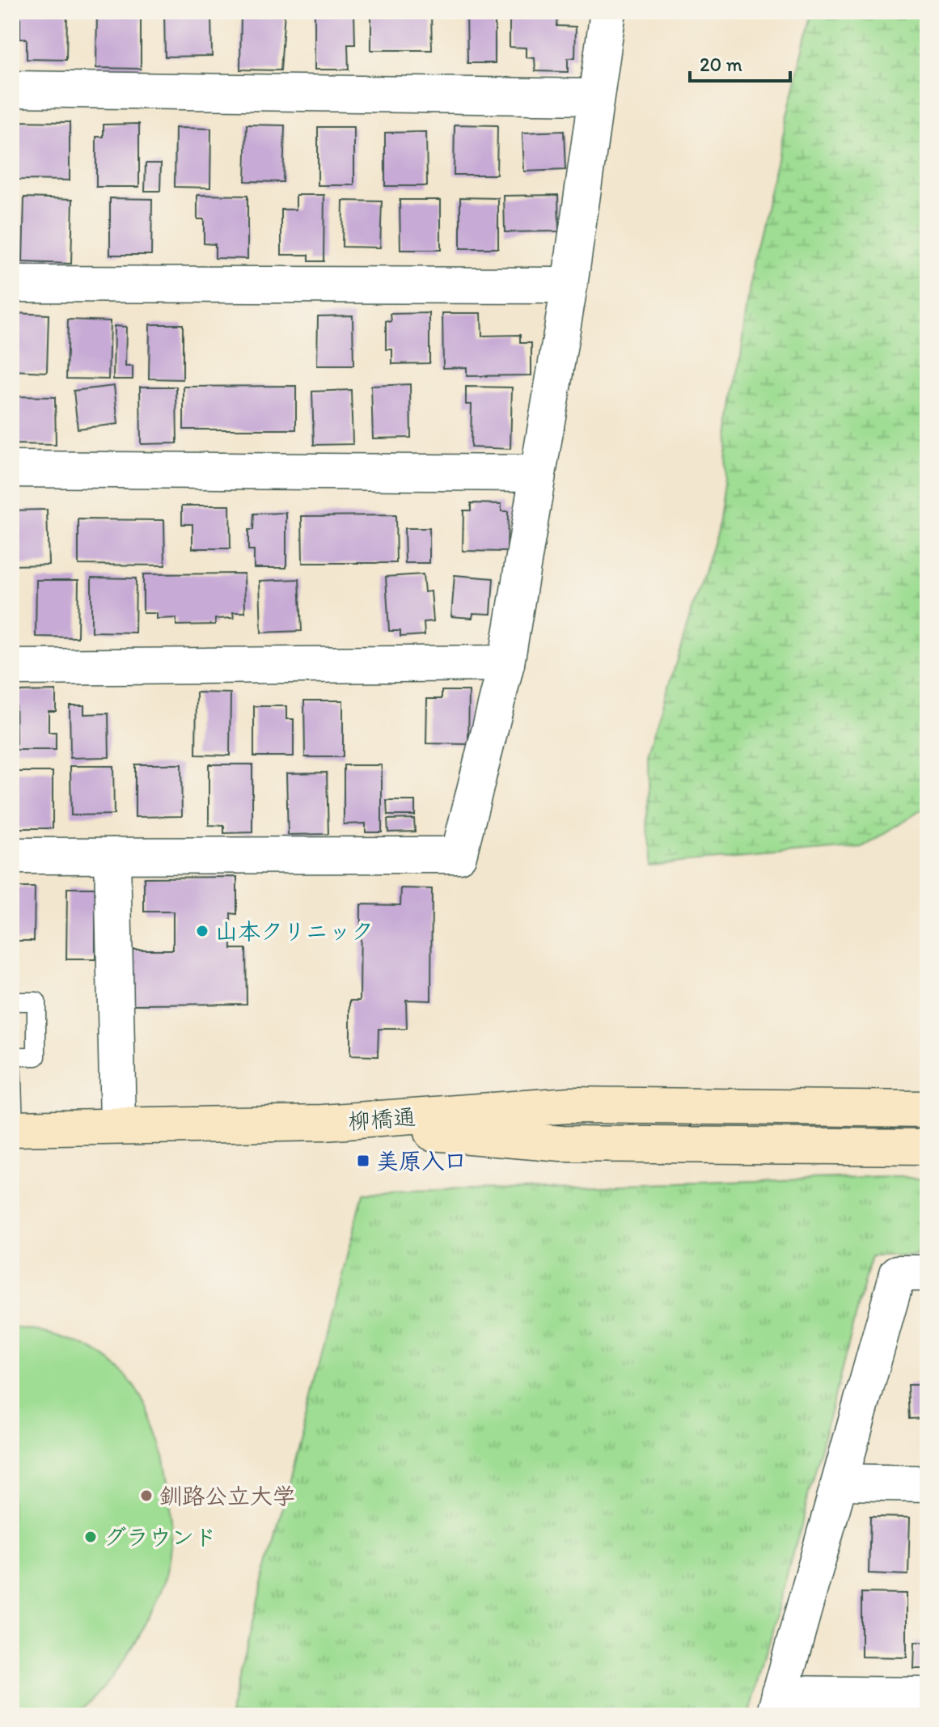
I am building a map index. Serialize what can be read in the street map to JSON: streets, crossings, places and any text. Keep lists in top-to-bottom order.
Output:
{
  "streets": {
    "street": ["柳橋通"]
  },
  "places": {
    "other": ["山本クリニック", "釧路公立大学", "グラウンド"],
    "transit": ["美原入口"]
  },
  "scale_bar": "20 m"
}
